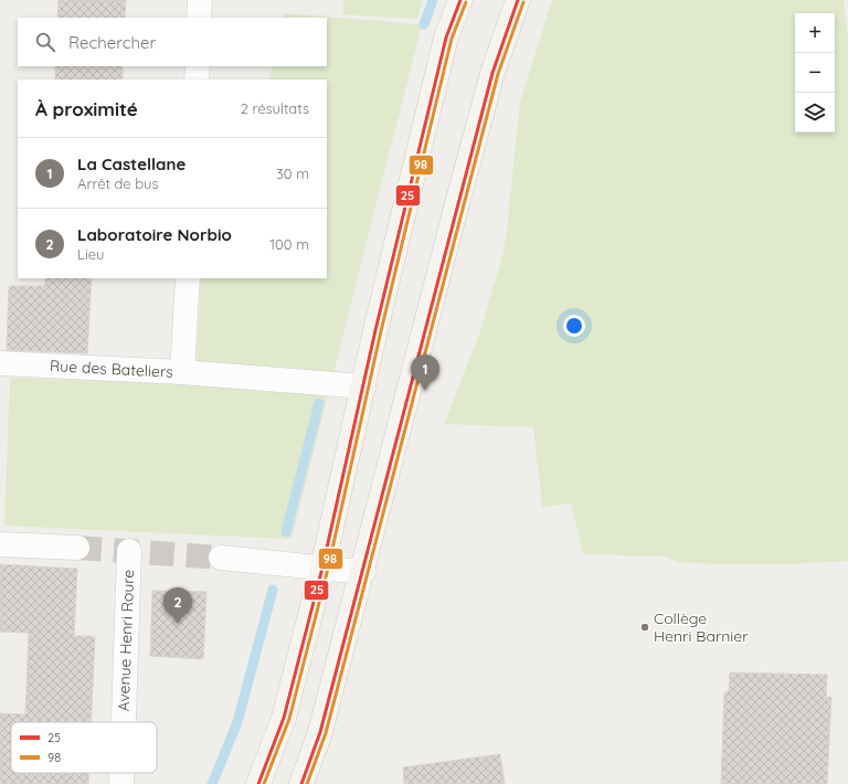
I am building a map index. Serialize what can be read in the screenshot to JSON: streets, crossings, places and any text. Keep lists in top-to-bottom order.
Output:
{
  "streets": {
    "street": ["Rue des Bateliers", "Avenue Henri Roure"]
  },
  "places": ["Collège Henri Barnier"],
  "lines": ["transit line 25", "transit line 98"],
  "legend": ["25", "98"],
  "page": {
    "map_buttons": ["+", "−"],
    "search": "Rechercher",
    "heading": ["À proximité", "2 résultats"],
    "list": [
      {
        "mark": "1",
        "name": "La Castellane",
        "note": "Arrêt de bus",
        "value": "30 m"
      },
      {
        "mark": "2",
        "name": "Laboratoire Norbio",
        "note": "Lieu",
        "value": "100 m"
      }
    ],
    "pins": ["1", "2"]
  }
}
